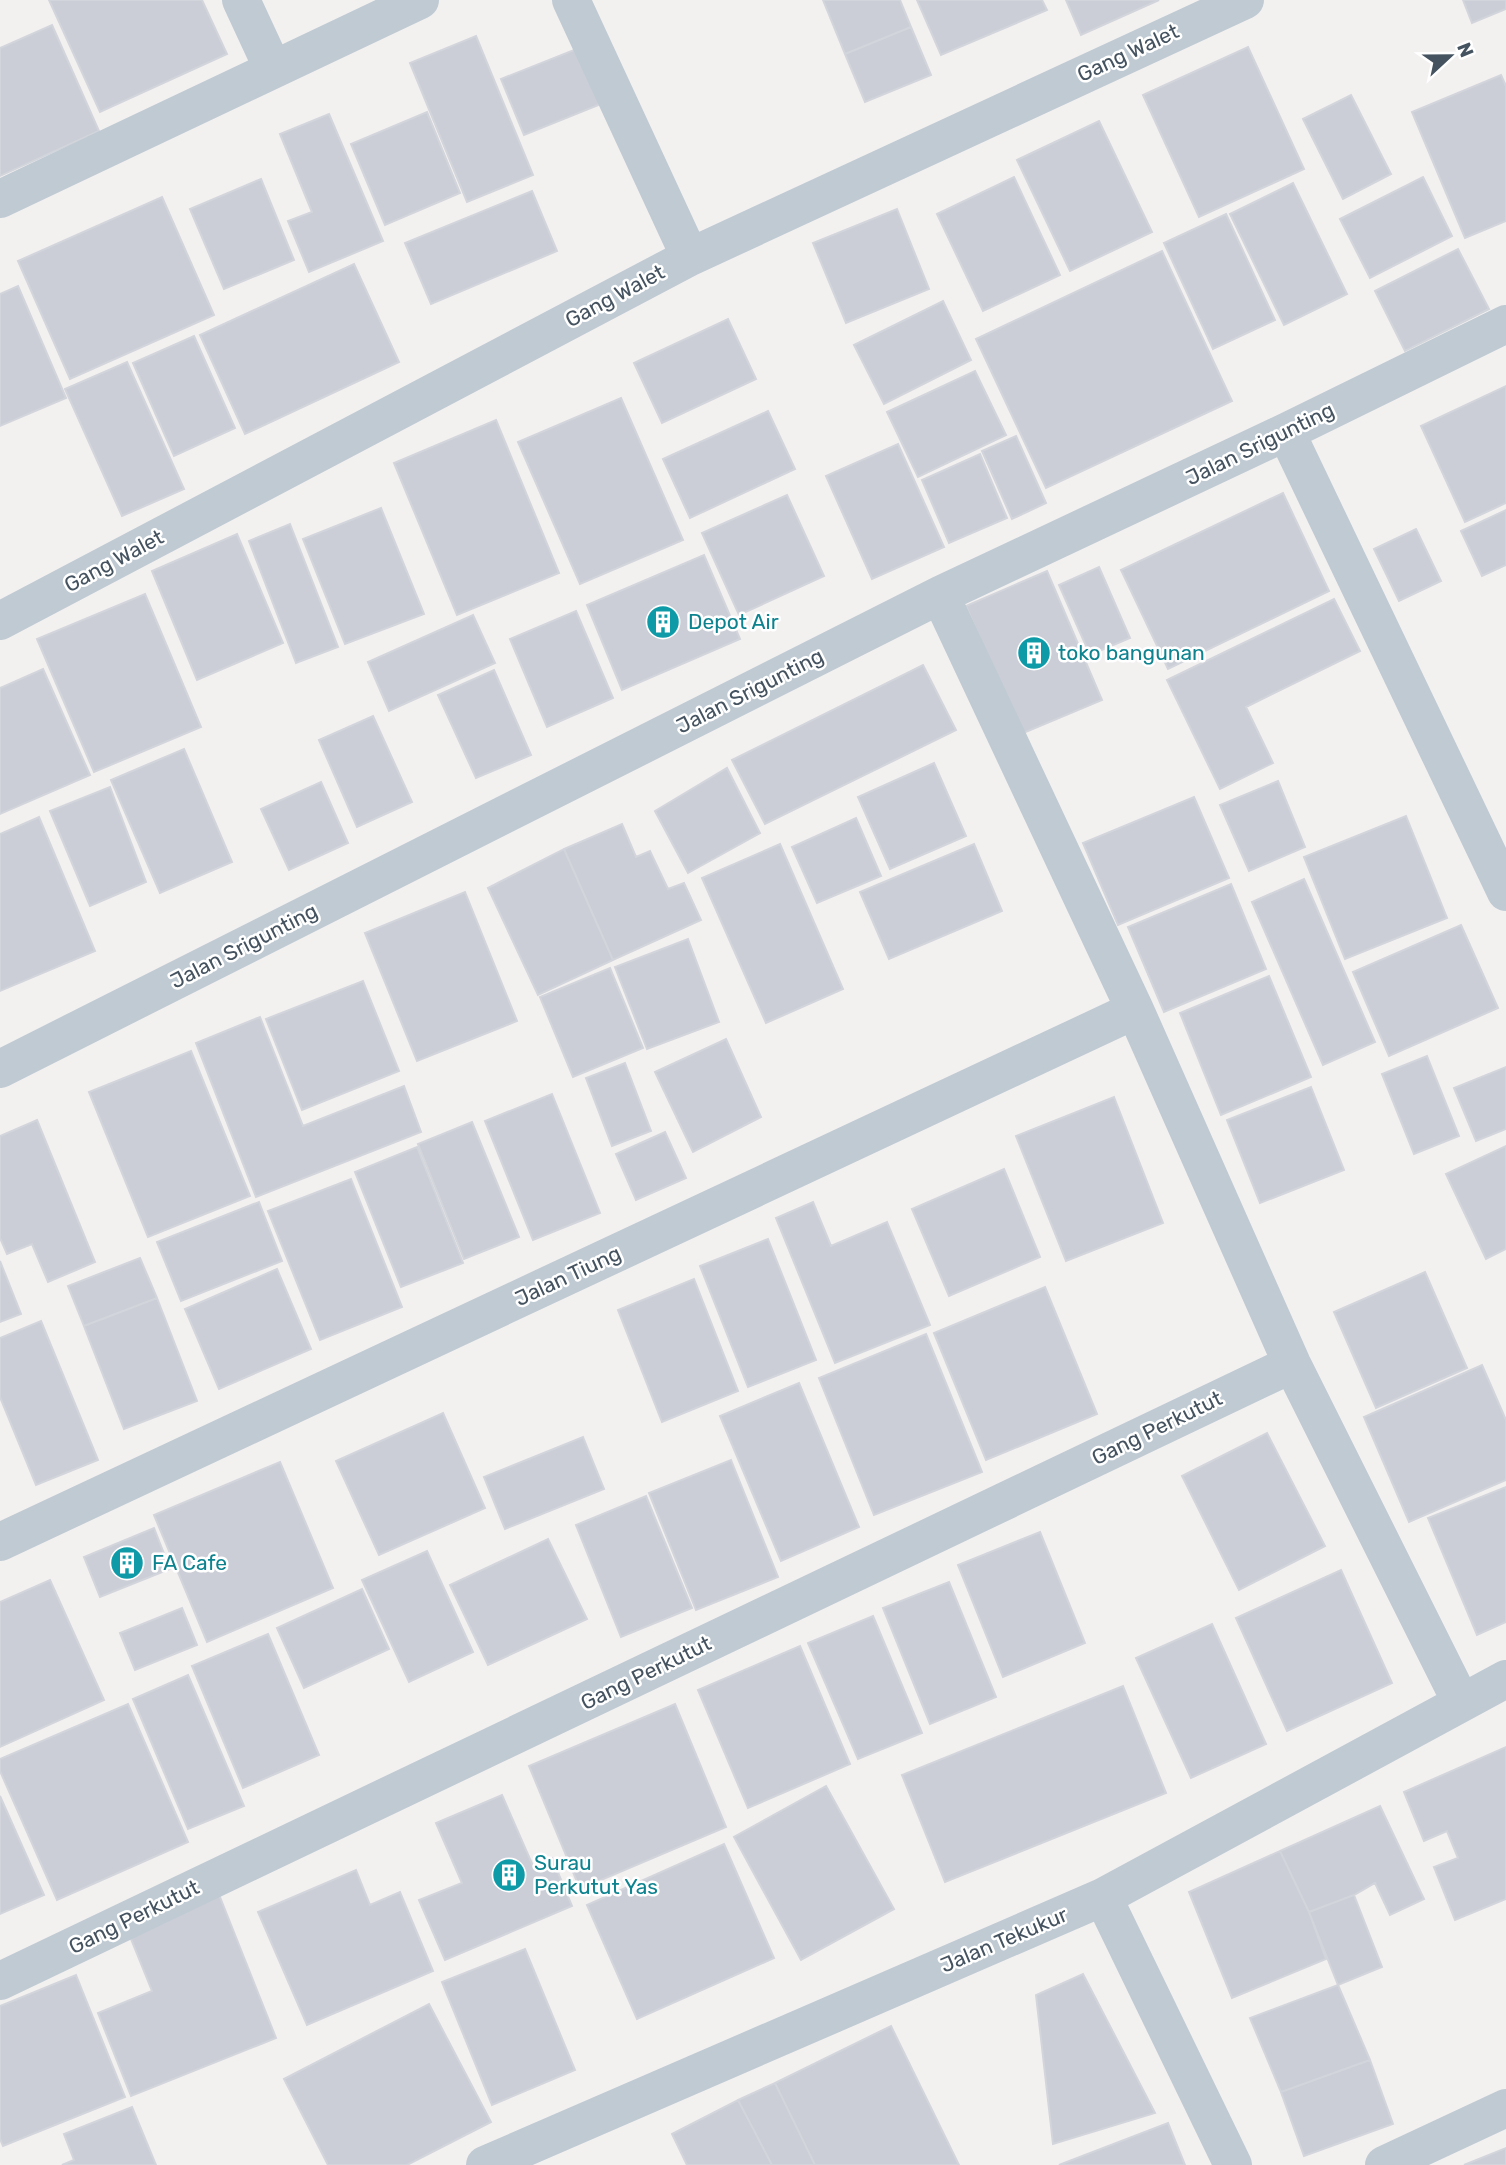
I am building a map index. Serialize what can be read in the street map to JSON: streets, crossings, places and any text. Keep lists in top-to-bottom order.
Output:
{
  "streets": {
    "street": [
      "Gang Walet",
      "Jalan Srigunting",
      "Jalan Tiung",
      "Gang Perkutut",
      "Jalan Tekukur"
    ]
  },
  "places": {
    "building": [
      "Depot Air",
      "toko bangunan",
      "FA Cafe",
      "Surau Perkutut Yas"
    ]
  },
  "north": "right"
}
